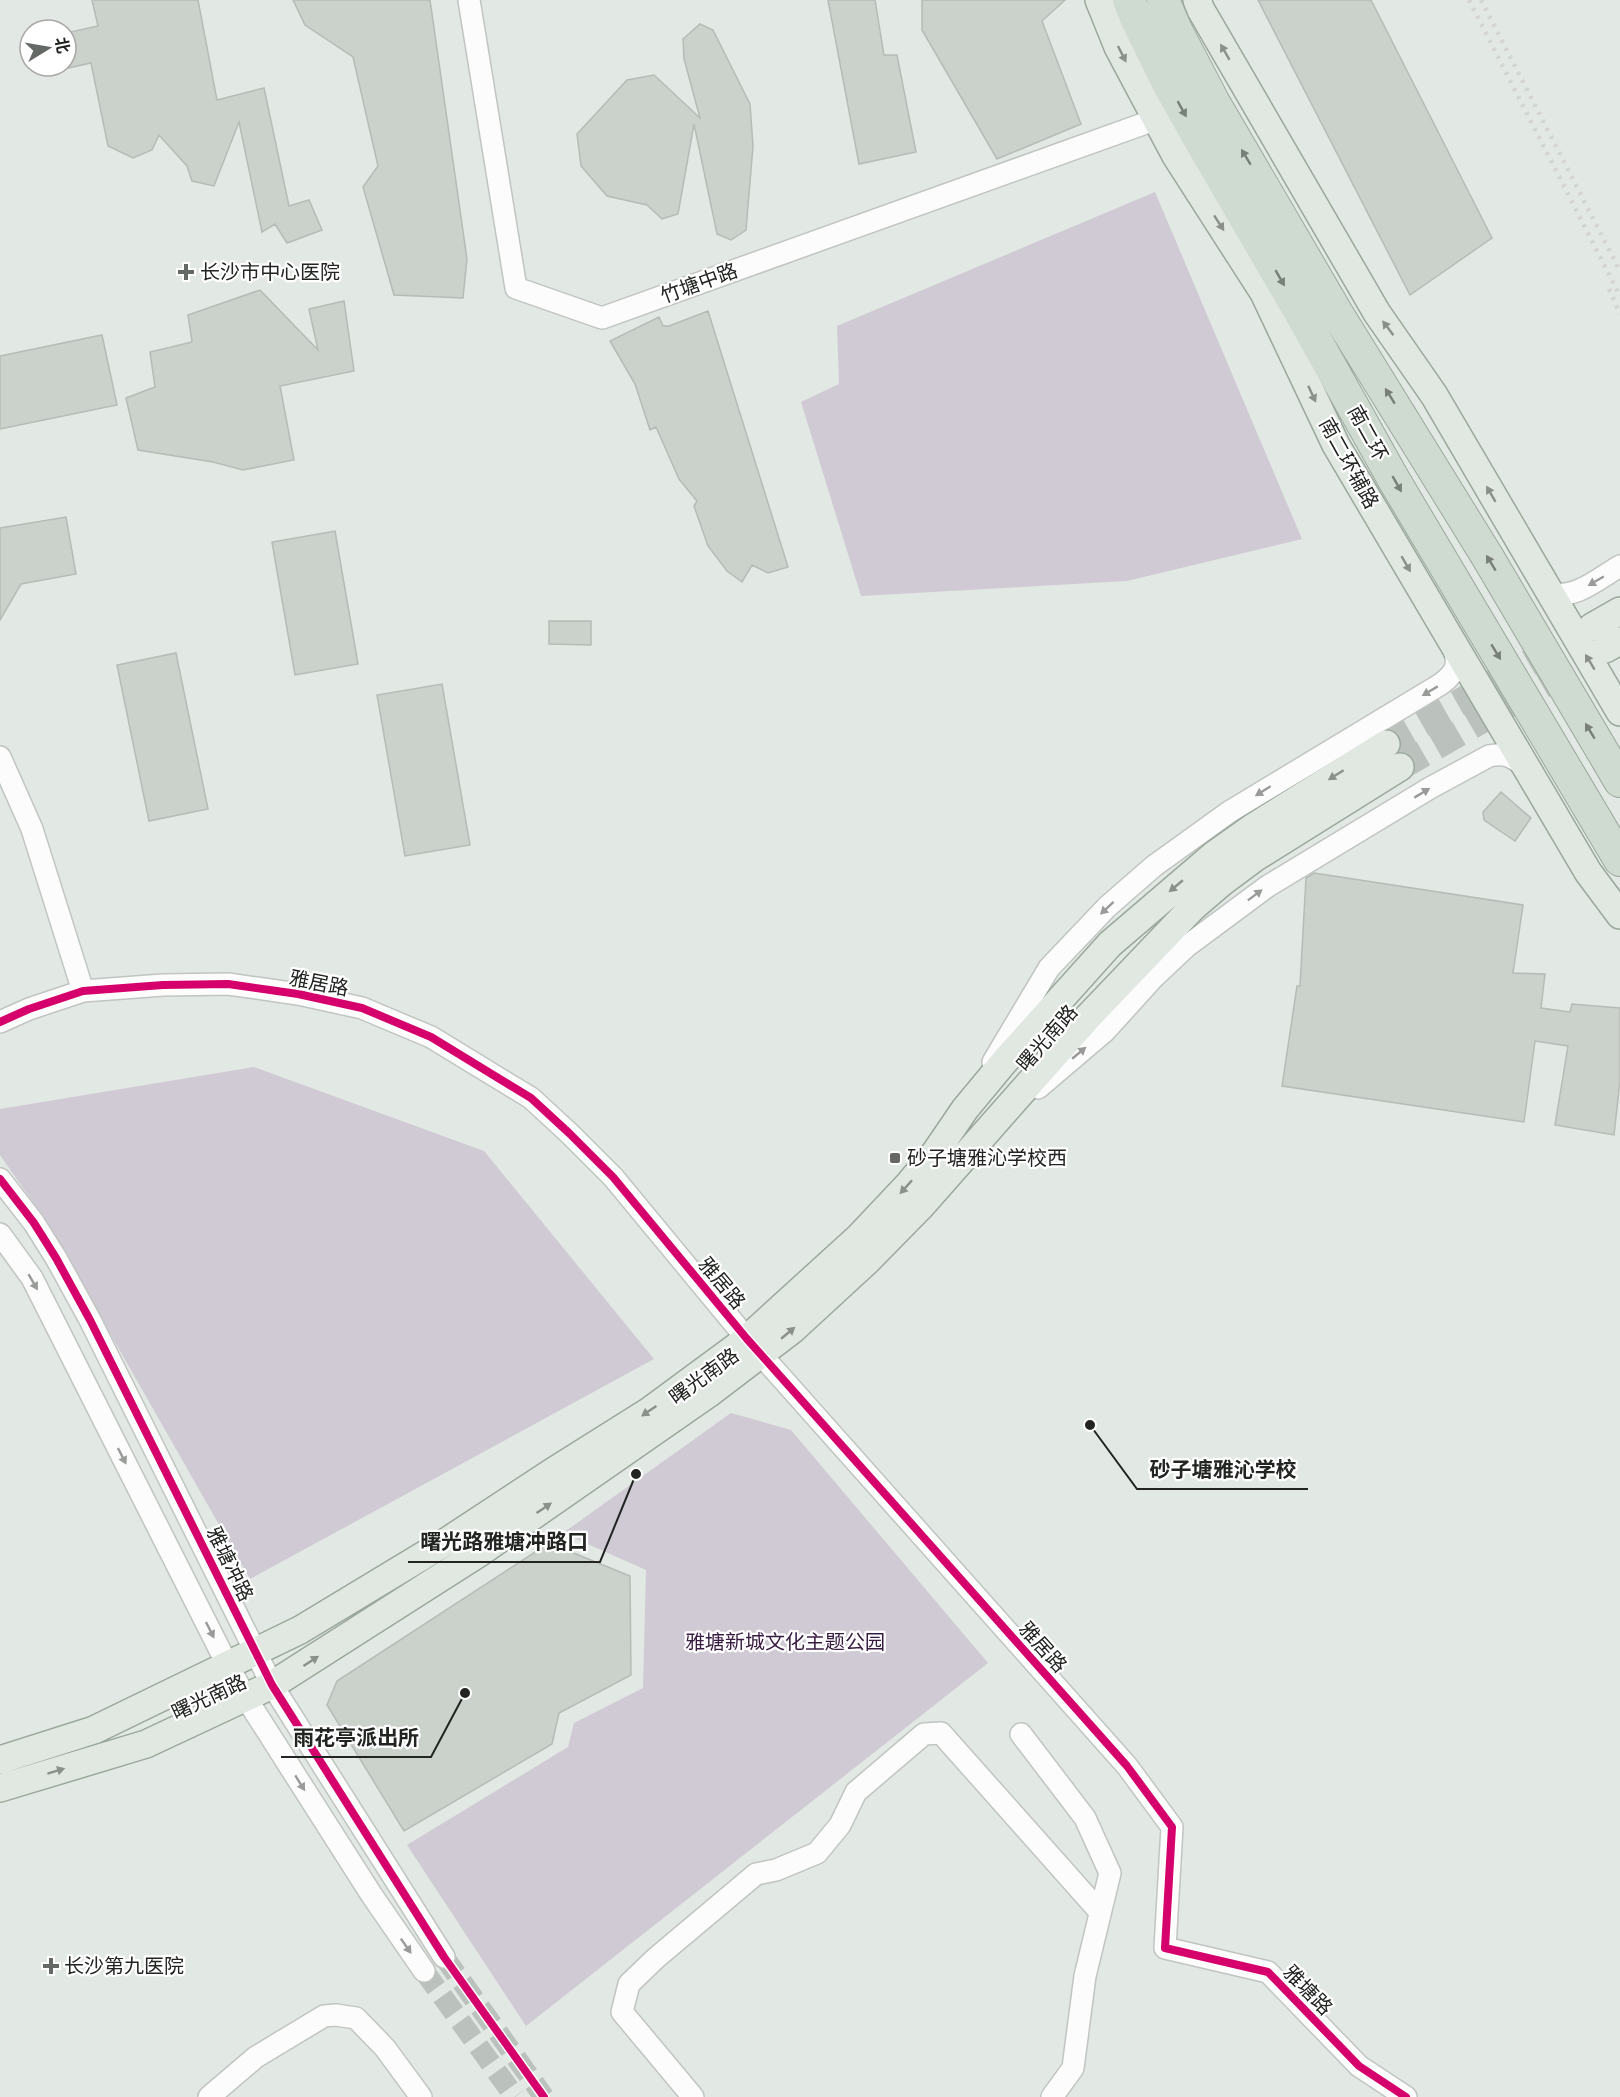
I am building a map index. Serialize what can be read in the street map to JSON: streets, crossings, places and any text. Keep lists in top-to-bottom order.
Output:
{
  "streets": {
    "highway": ["南二环"],
    "main road": ["南二环辅路", "曙光南路"],
    "street": [
      "竹塘中路",
      "雅居路",
      "雅塘冲路",
      "雅塘路"
    ]
  },
  "crossings": [
    ["竹塘中路", "南二环辅路"],
    ["雅居路", "曙光南路"],
    ["雅居路", "雅塘路"],
    ["曙光南路", "雅塘冲路"]
  ],
  "parks": ["雅塘新城文化主题公园"],
  "places": {
    "health": ["长沙市中心医院", "长沙第九医院"],
    "transit": ["砂子塘雅沁学校西"],
    "other": ["砂子塘雅沁学校", "曙光路雅塘冲路口", "雨花亭派出所"]
  },
  "north": "right"
}
